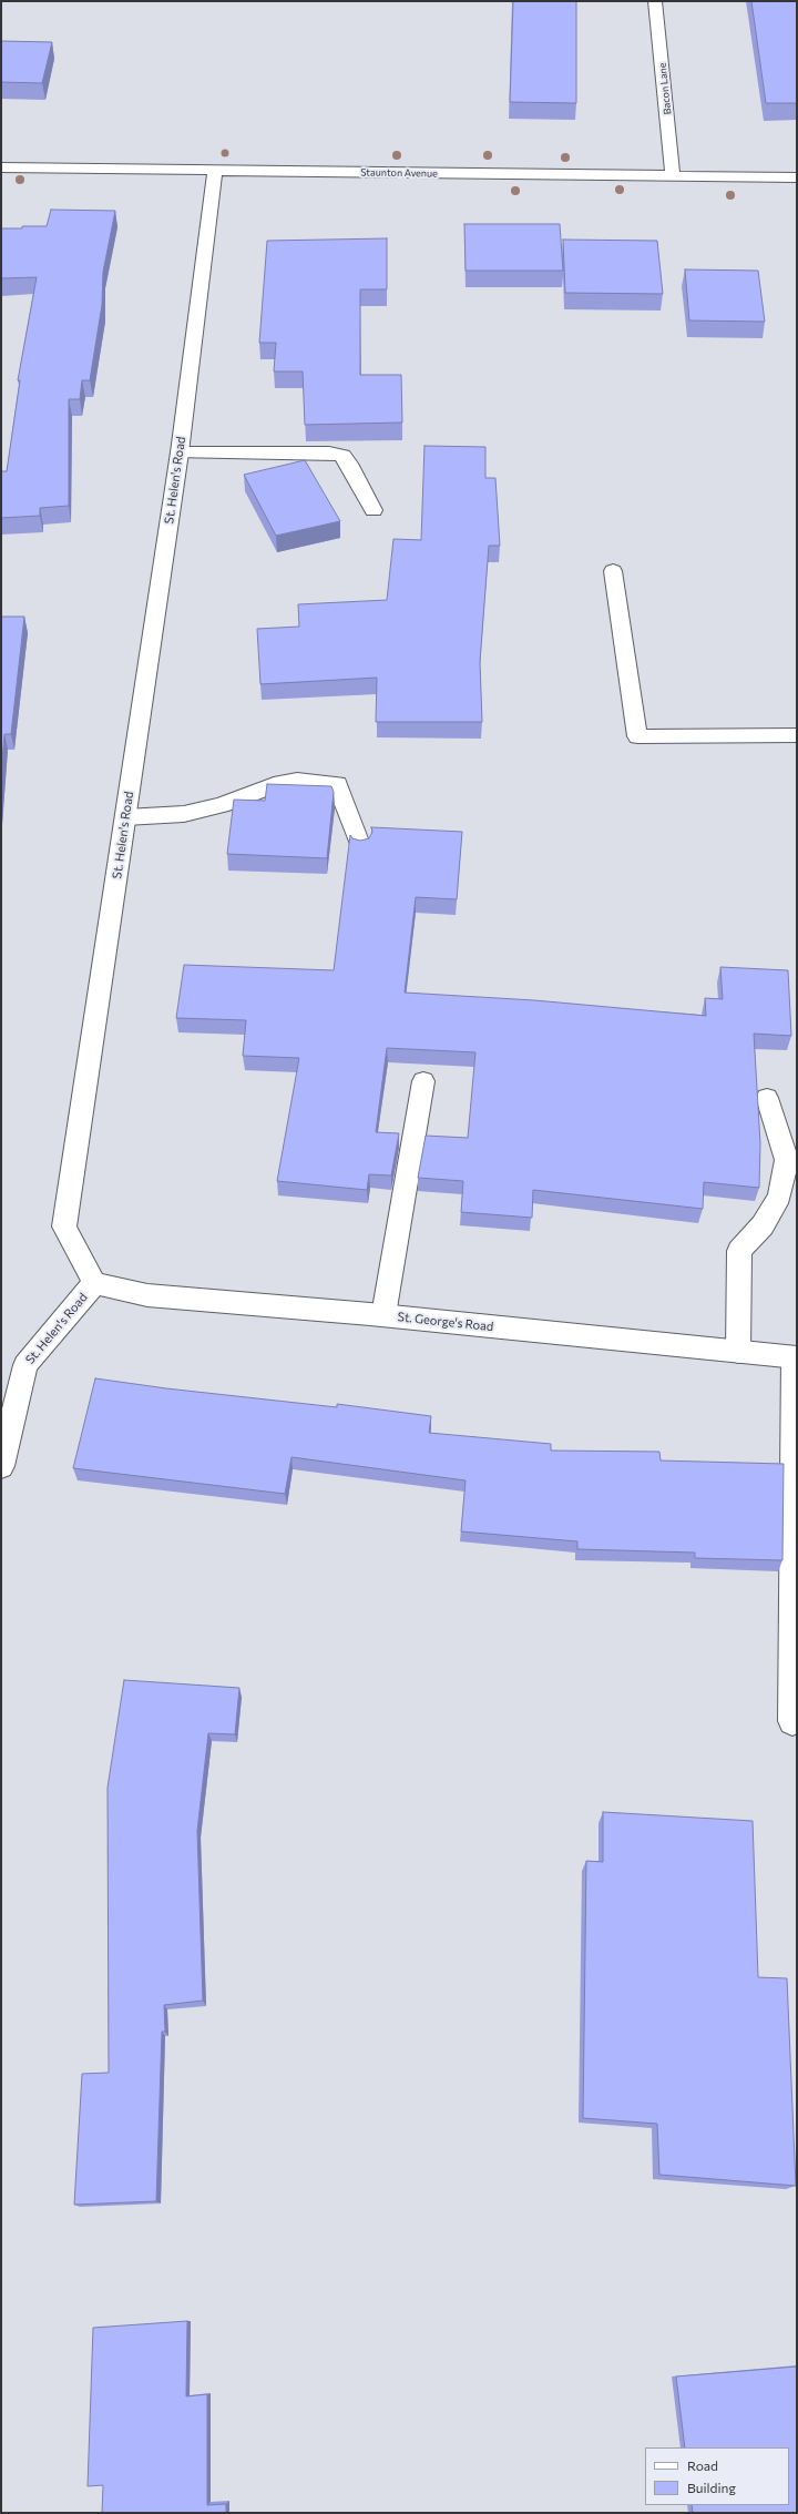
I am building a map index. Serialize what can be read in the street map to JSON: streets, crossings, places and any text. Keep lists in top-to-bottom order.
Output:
{
  "streets": {
    "street": [
      "Bacon Lane",
      "Staunton Avenue",
      "St. Helen's Road",
      "St. George's Road"
    ]
  },
  "crossings": [
    ["Bacon Lane", "Staunton Avenue"],
    ["Staunton Avenue", "St. Helen's Road"],
    ["St. Helen's Road", "St. George's Road"]
  ],
  "legend": ["Road", "Building"]
}
